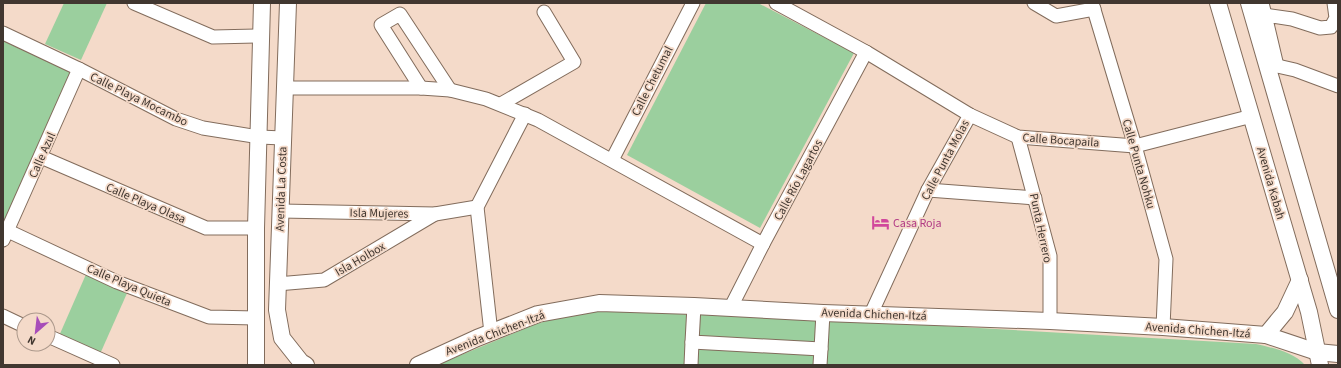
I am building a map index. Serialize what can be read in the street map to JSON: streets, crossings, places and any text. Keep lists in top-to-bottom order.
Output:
{
  "streets": {
    "main road": ["Avenida Kabah", "Avenida La Costa", "Avenida Chichen-Itzá"],
    "street": [
      "Calle Chetumal",
      "Calle Playa Mocambo",
      "Calle Bocapaila",
      "Calle Azul",
      "Calle Punta Molas",
      "Calle Punta Nohku",
      "Calle Río Lagartos",
      "Calle Playa Olasa",
      "Isla Mujeres",
      "Punta Herrero",
      "Isla Holbox",
      "Calle Playa Quieta"
    ]
  },
  "crossings": [
    ["Calle Playa Mocambo", "Calle Azul"],
    ["Calle Playa Mocambo", "Avenida La Costa"],
    ["Calle Bocapaila", "Calle Punta Molas"],
    ["Calle Bocapaila", "Calle Punta Nohku"],
    ["Calle Bocapaila", "Calle Río Lagartos"],
    ["Calle Bocapaila", "Avenida Kabah"],
    ["Calle Bocapaila", "Punta Herrero"],
    ["Calle Azul", "Calle Playa Olasa"],
    ["Calle Azul", "Calle Playa Quieta"],
    ["Calle Punta Molas", "Avenida Chichen-Itzá"],
    ["Calle Punta Nohku", "Avenida Chichen-Itzá"],
    ["Calle Río Lagartos", "Avenida Chichen-Itzá"],
    ["Avenida Kabah", "Avenida Chichen-Itzá"],
    ["Avenida La Costa", "Calle Playa Olasa"],
    ["Avenida La Costa", "Isla Mujeres"],
    ["Avenida La Costa", "Isla Holbox"],
    ["Avenida La Costa", "Calle Playa Quieta"],
    ["Isla Mujeres", "Isla Holbox"],
    ["Punta Herrero", "Avenida Chichen-Itzá"]
  ],
  "places": {
    "hotel": ["Casa Roja"]
  },
  "north": "bottom left"
}
